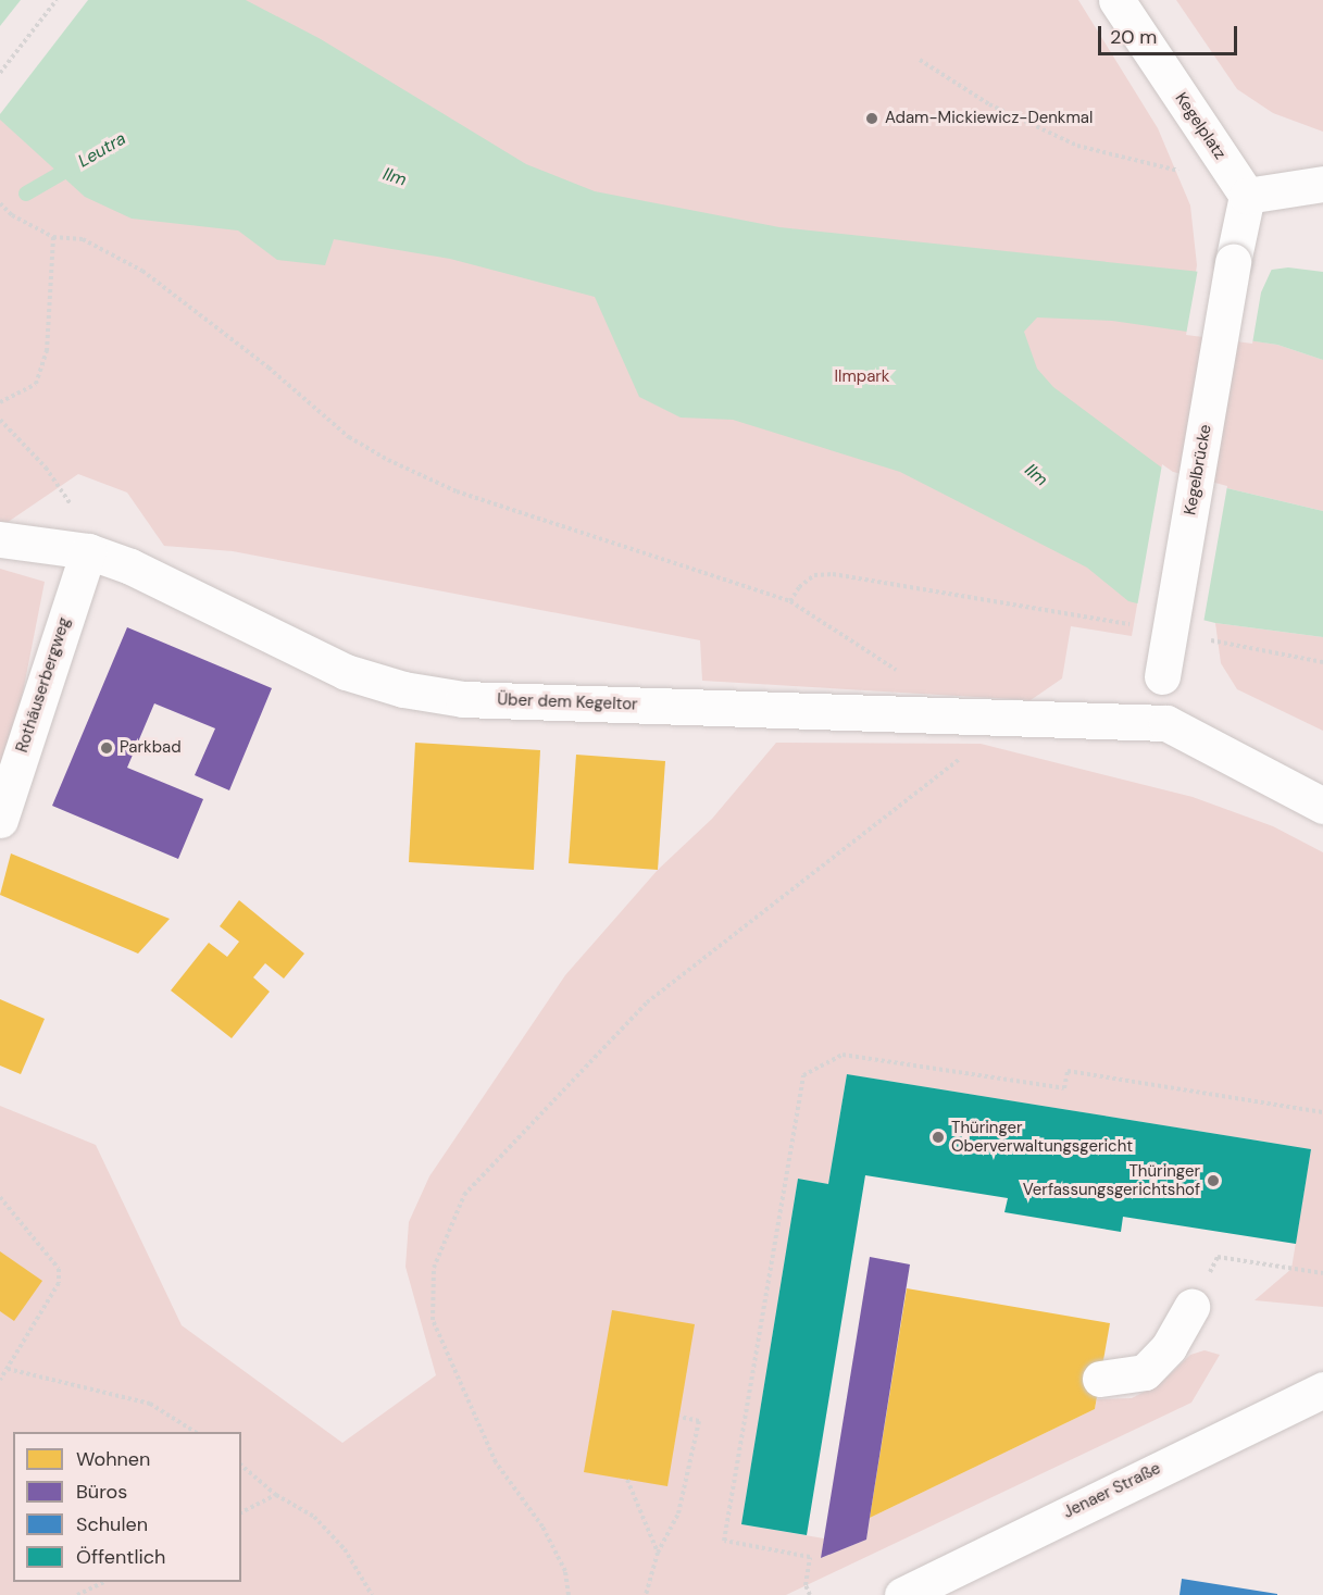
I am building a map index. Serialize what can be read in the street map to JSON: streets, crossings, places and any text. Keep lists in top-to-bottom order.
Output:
{
  "streets": {
    "street": [
      "Kegelplatz",
      "Kegelbrücke",
      "Rothäuserbergweg",
      "Über dem Kegeltor",
      "Jenaer Straße"
    ]
  },
  "crossings": [
    ["Kegelplatz", "Kegelbrücke"],
    ["Kegelbrücke", "Über dem Kegeltor"],
    ["Rothäuserbergweg", "Über dem Kegeltor"]
  ],
  "water": ["Leutra", "Ilm"],
  "parks": ["Ilmpark"],
  "places": [
    "Adam-Mickiewicz-Denkmal",
    "Parkbad",
    "Thüringer Oberverwaltungsgericht",
    "Thüringer Verfassungsgerichtshof"
  ],
  "legend": [
    "Wohnen",
    "Büros",
    "Schulen",
    "Öffentlich"
  ],
  "scale_bar": "20 m"
}
